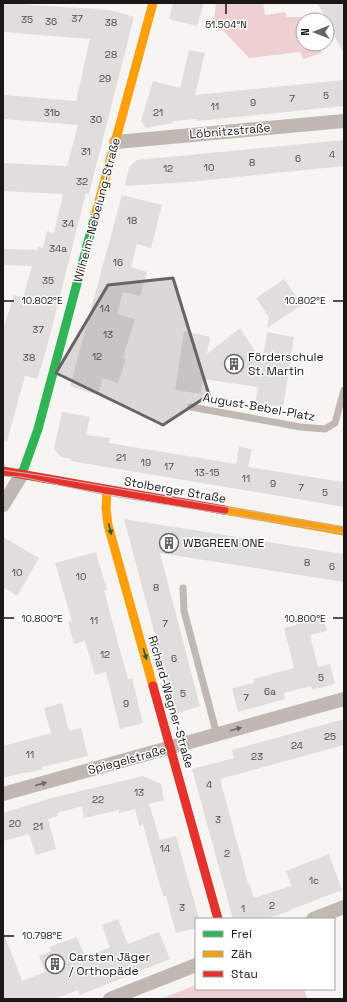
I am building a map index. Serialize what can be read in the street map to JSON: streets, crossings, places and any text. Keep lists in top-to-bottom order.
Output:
{
  "streets": {
    "street": [
      "Löbnitzstraße",
      "Wilhelm-Nebelung-Straße",
      "Stolberger Straße",
      "Richard-Wagner-Straße",
      "Spiegelstraße"
    ],
    "lane": ["August-Bebel-Platz"]
  },
  "crossings": [
    ["Löbnitzstraße", "Wilhelm-Nebelung-Straße"],
    ["Wilhelm-Nebelung-Straße", "Stolberger Straße"],
    ["Stolberger Straße", "Richard-Wagner-Straße"],
    ["Richard-Wagner-Straße", "Spiegelstraße"]
  ],
  "one_way": ["Richard-Wagner-Straße", "Spiegelstraße"],
  "places": {
    "building": ["Förderschule St. Martin", "WBGREEN ONE", "Carsten Jäger / Orthopäde"]
  },
  "house_numbers": [
    "37",
    "35",
    "36",
    "38",
    "28",
    "29",
    "5",
    "7",
    "9",
    "11",
    "31b",
    "21",
    "30",
    "31",
    "4",
    "6",
    "8",
    "10",
    "12",
    "32",
    "18",
    "34",
    "34a",
    "16",
    "35",
    "14",
    "37",
    "13",
    "12",
    "38",
    "21",
    "19",
    "17",
    "13-15",
    "11",
    "9",
    "7",
    "5",
    "8",
    "6",
    "10",
    "10",
    "8",
    "11",
    "7",
    "12",
    "6",
    "5",
    "6a",
    "5",
    "7",
    "9",
    "25",
    "24",
    "11",
    "23",
    "4",
    "13",
    "22",
    "3",
    "20",
    "21",
    "14",
    "2",
    "1c",
    "2",
    "3",
    "1"
  ],
  "legend": ["Frei", "Zäh", "Stau"],
  "north": "left",
  "coordinates": [
    "51.504°N",
    "10.802°E",
    "10.800°E",
    "10.798°E"
  ]
}
